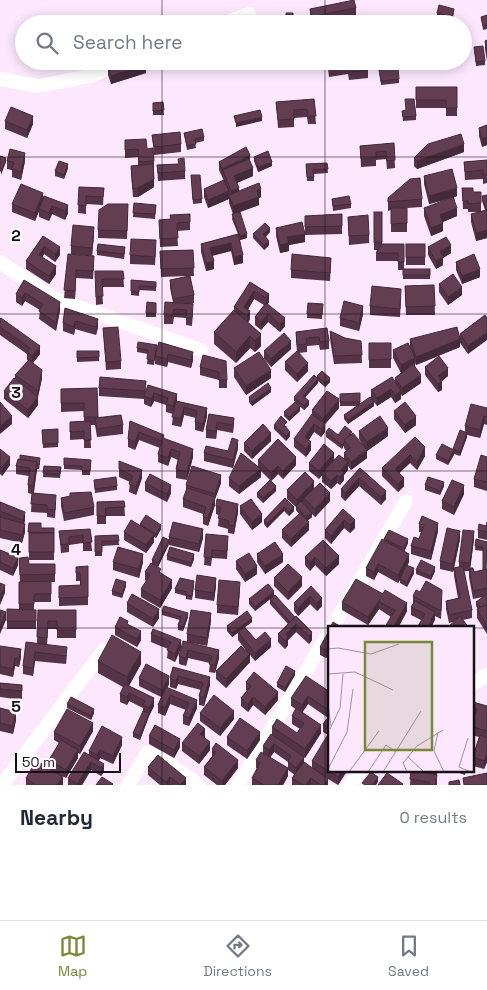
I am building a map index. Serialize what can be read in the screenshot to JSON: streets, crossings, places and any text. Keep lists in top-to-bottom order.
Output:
{
  "scale_bar": "50 m",
  "page": {
    "search": "Search here",
    "scale": "50 m",
    "heading": ["Nearby", "0 results"],
    "nav": ["Map", "Directions", "Saved"]
  },
  "grid": {
    "rows": [
      "2",
      "3",
      "4",
      "5"
    ]
  }
}
